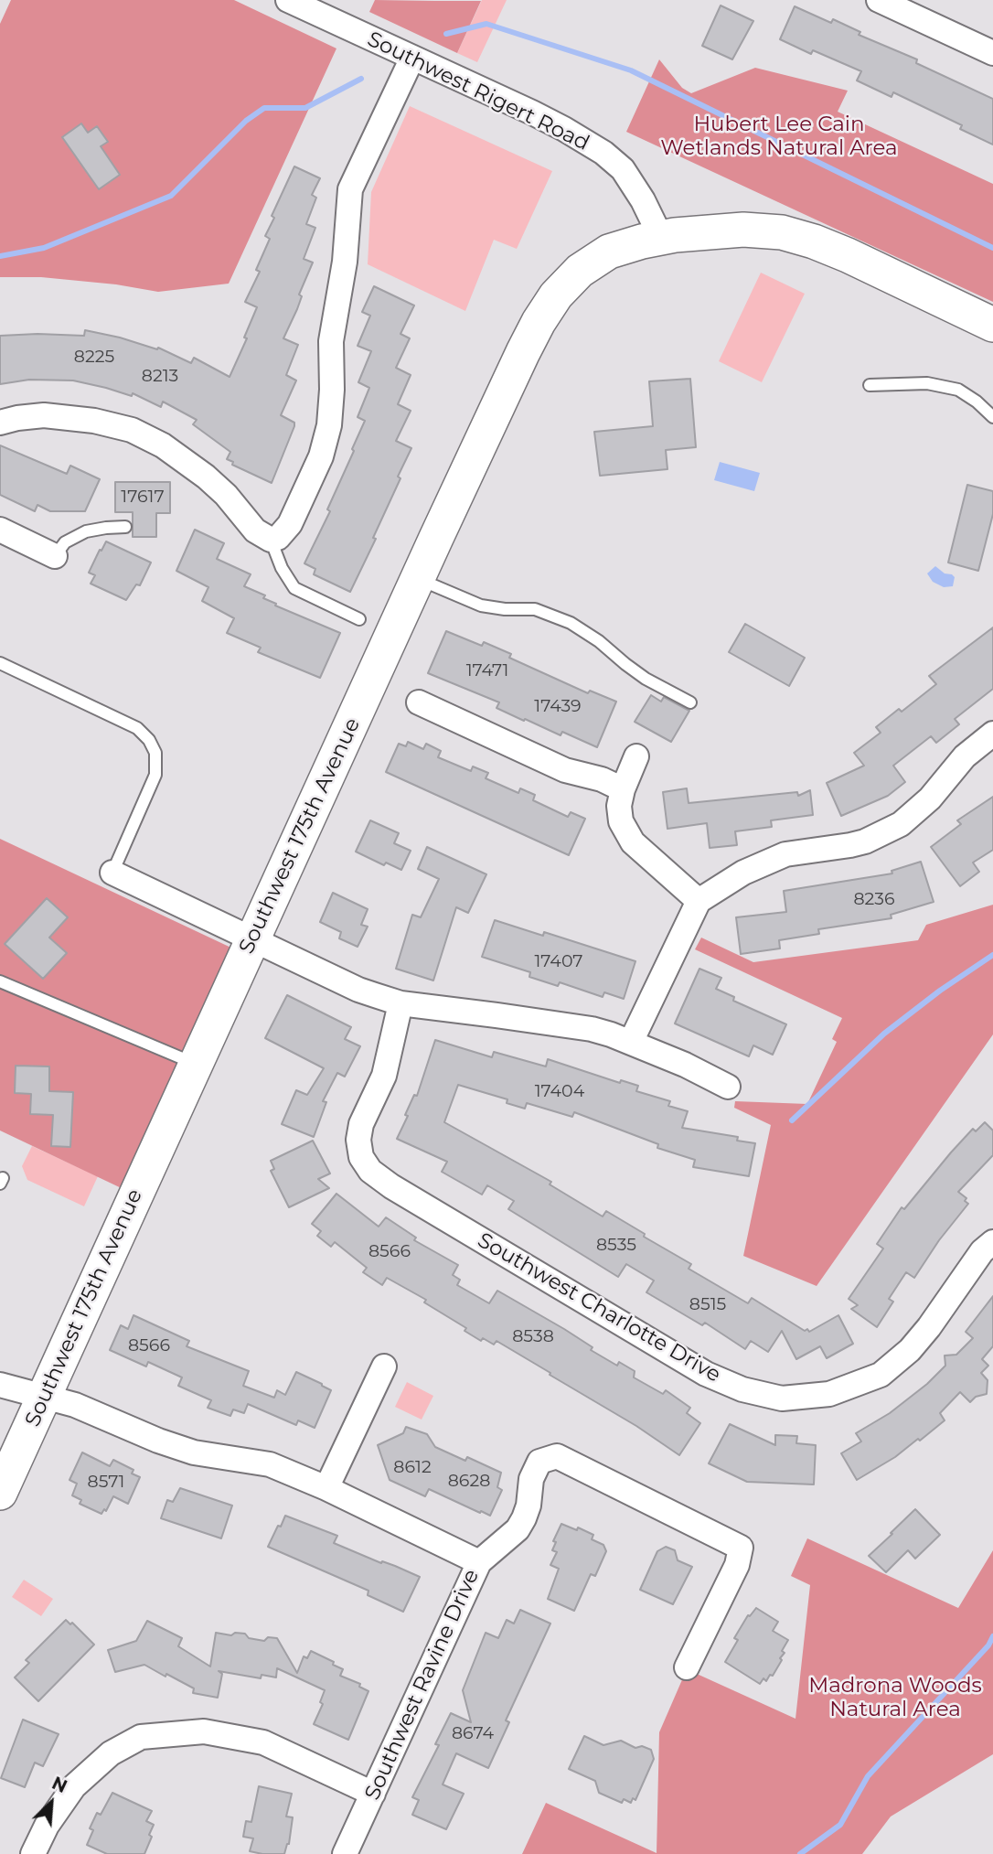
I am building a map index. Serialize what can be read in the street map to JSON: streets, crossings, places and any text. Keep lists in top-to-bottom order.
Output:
{
  "streets": {
    "main road": ["Southwest 175th Avenue"],
    "street": ["Southwest Rigert Road", "Southwest Charlotte Drive", "Southwest Ravine Drive"]
  },
  "crossings": [
    ["Southwest Rigert Road", "Southwest 175th Avenue"],
    ["Southwest 175th Avenue", "Southwest Ravine Drive"]
  ],
  "parks": ["Hubert Lee Cain Wetlands Natural Area", "Madrona Woods Natural Area"],
  "house_numbers": [
    "8225",
    "8213",
    "17617",
    "17471",
    "17439",
    "8236",
    "17407",
    "17404",
    "8535",
    "8566",
    "8515",
    "8538",
    "8566",
    "8612",
    "8628",
    "8571",
    "8674"
  ],
  "north": "top right"
}
